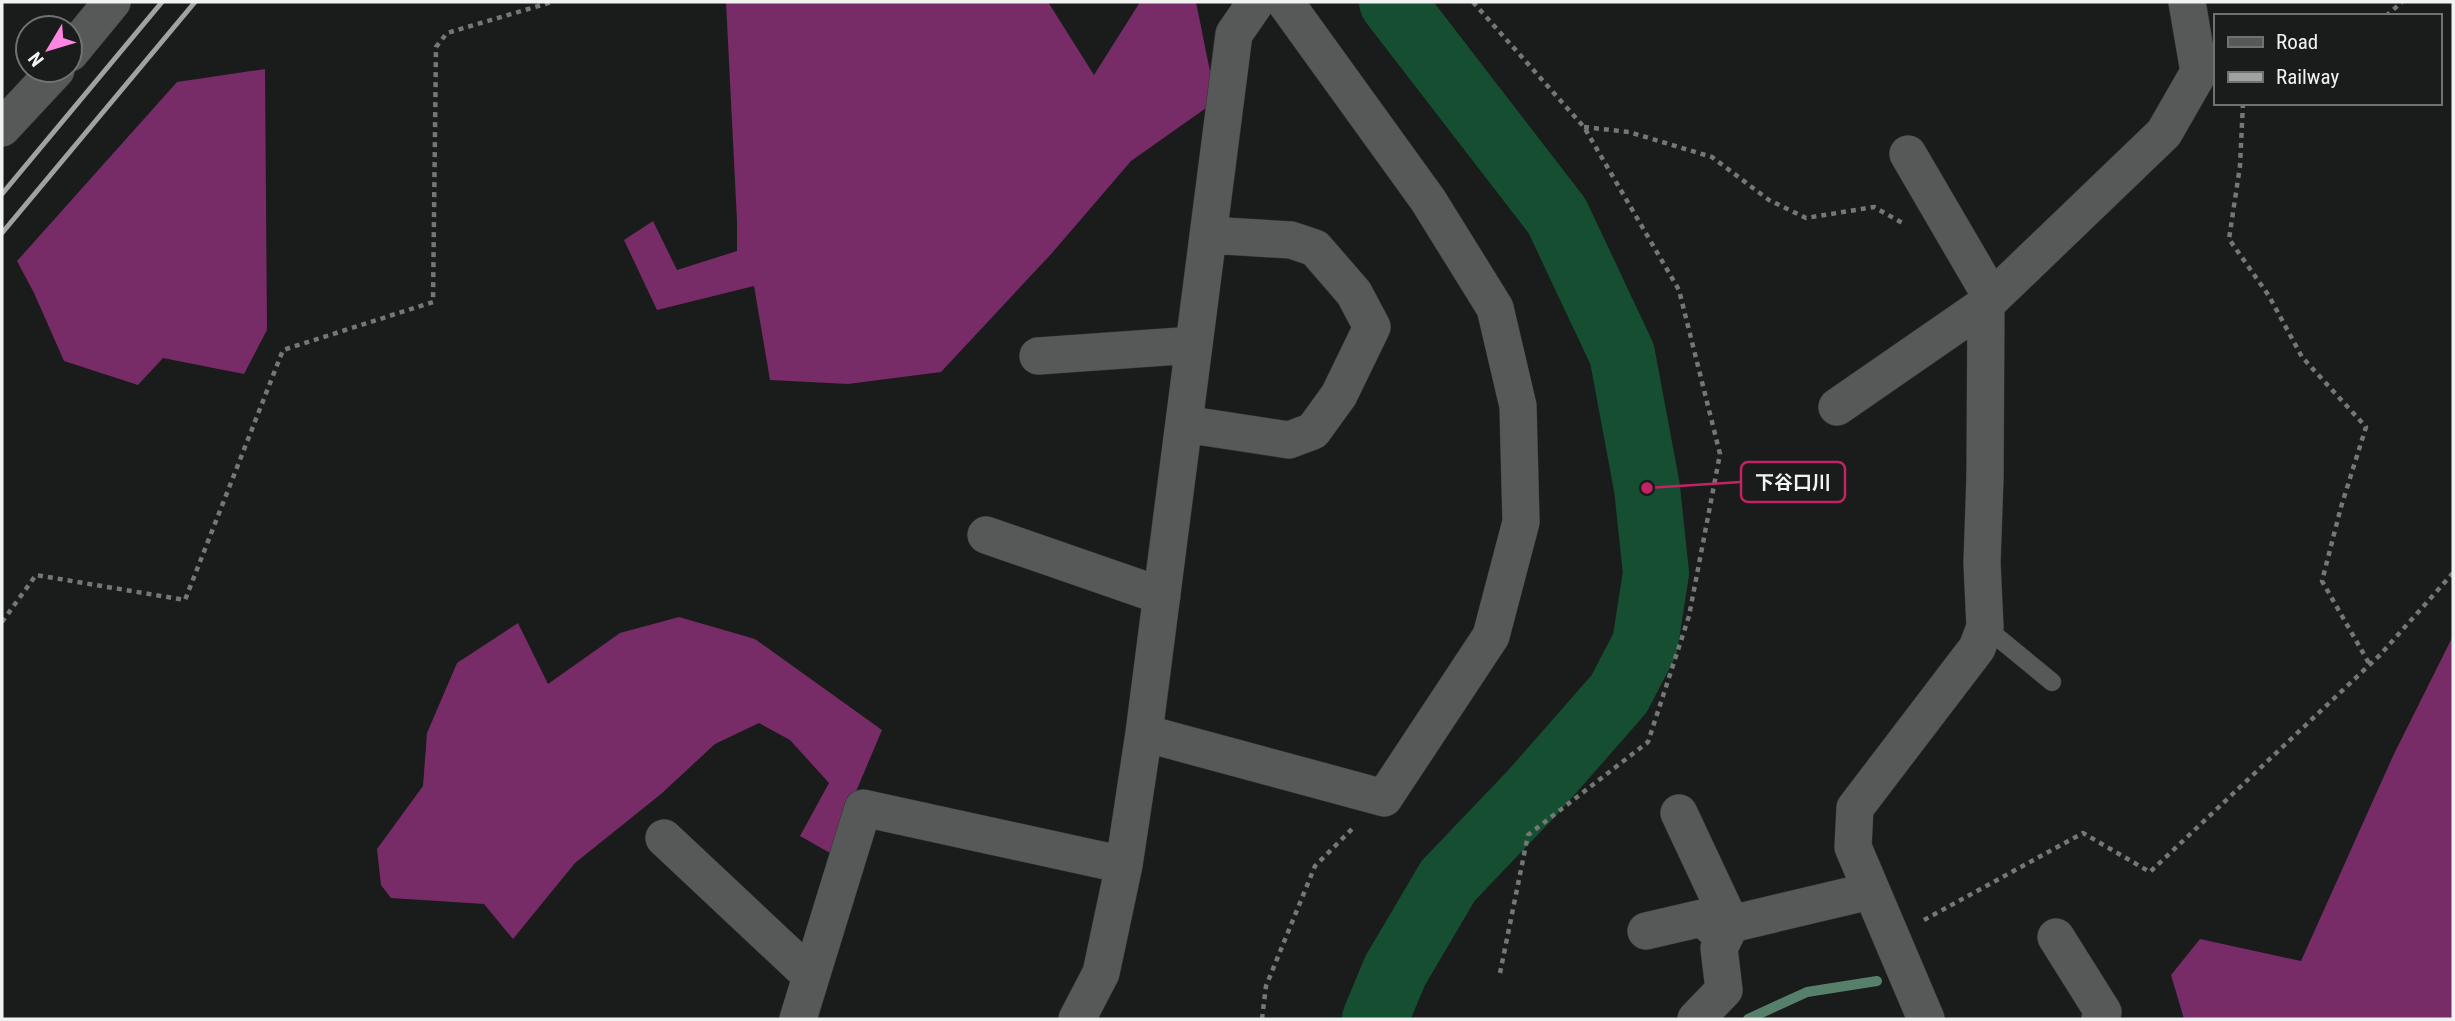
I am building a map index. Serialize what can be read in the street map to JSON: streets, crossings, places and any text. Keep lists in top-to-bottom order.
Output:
{
  "places": ["下谷口川"],
  "legend": ["Road", "Railway"],
  "north": "bottom left"
}
